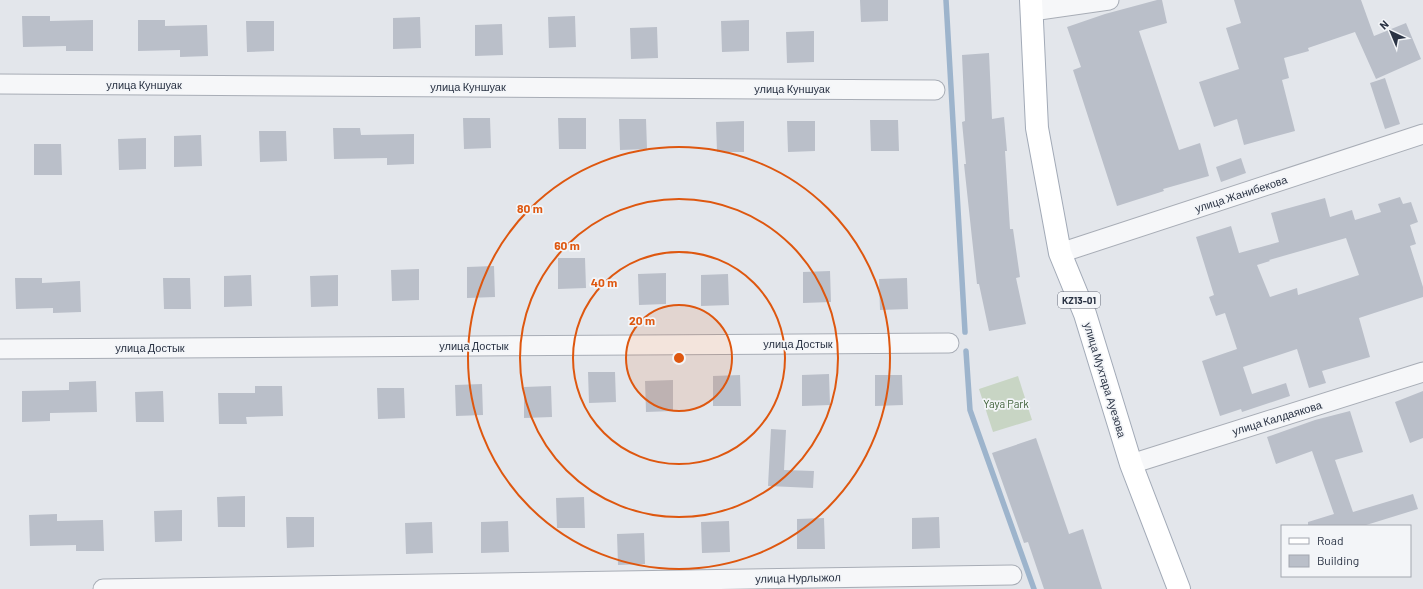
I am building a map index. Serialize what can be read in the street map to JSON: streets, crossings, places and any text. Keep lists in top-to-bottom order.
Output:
{
  "streets": {
    "main road": ["KZ13-01", "улица Мухтара Ауезова"],
    "street": [
      "улица Куншуак",
      "улица Жанибекова",
      "улица Достык",
      "улица Калдаякова",
      "улица Нурлыжол"
    ]
  },
  "crossings": [
    ["улица Жанибекова", "улица Мухтара Ауезова"],
    ["улица Мухтара Ауезова", "улица Калдаякова"]
  ],
  "parks": ["Yaya Park"],
  "legend": ["Road", "Building"],
  "north": "top left",
  "rings": [
    "80 m",
    "60 m",
    "40 m",
    "20 m"
  ]
}
